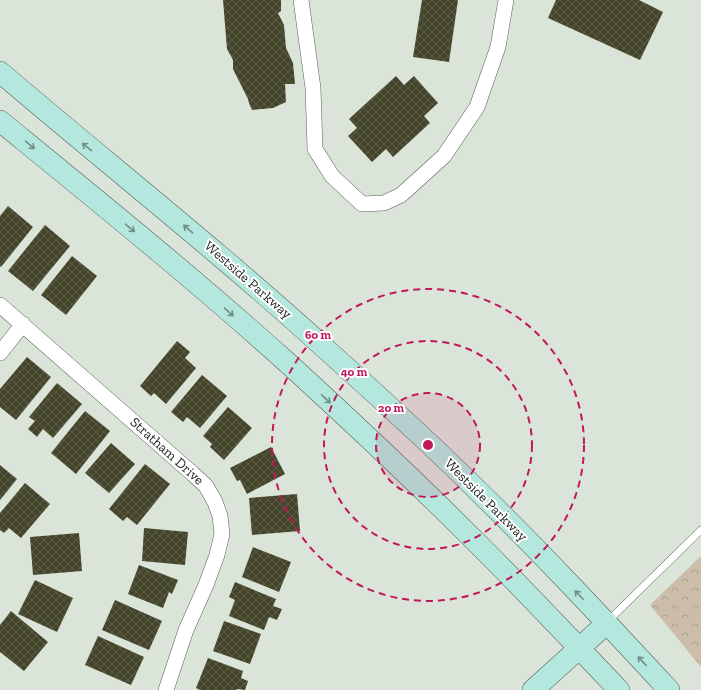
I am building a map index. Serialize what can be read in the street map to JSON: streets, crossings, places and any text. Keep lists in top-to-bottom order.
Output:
{
  "streets": {
    "main road": ["Westside Parkway"],
    "street": ["Stratham Drive"]
  },
  "rings": ["60 m", "40 m", "20 m"]
}
